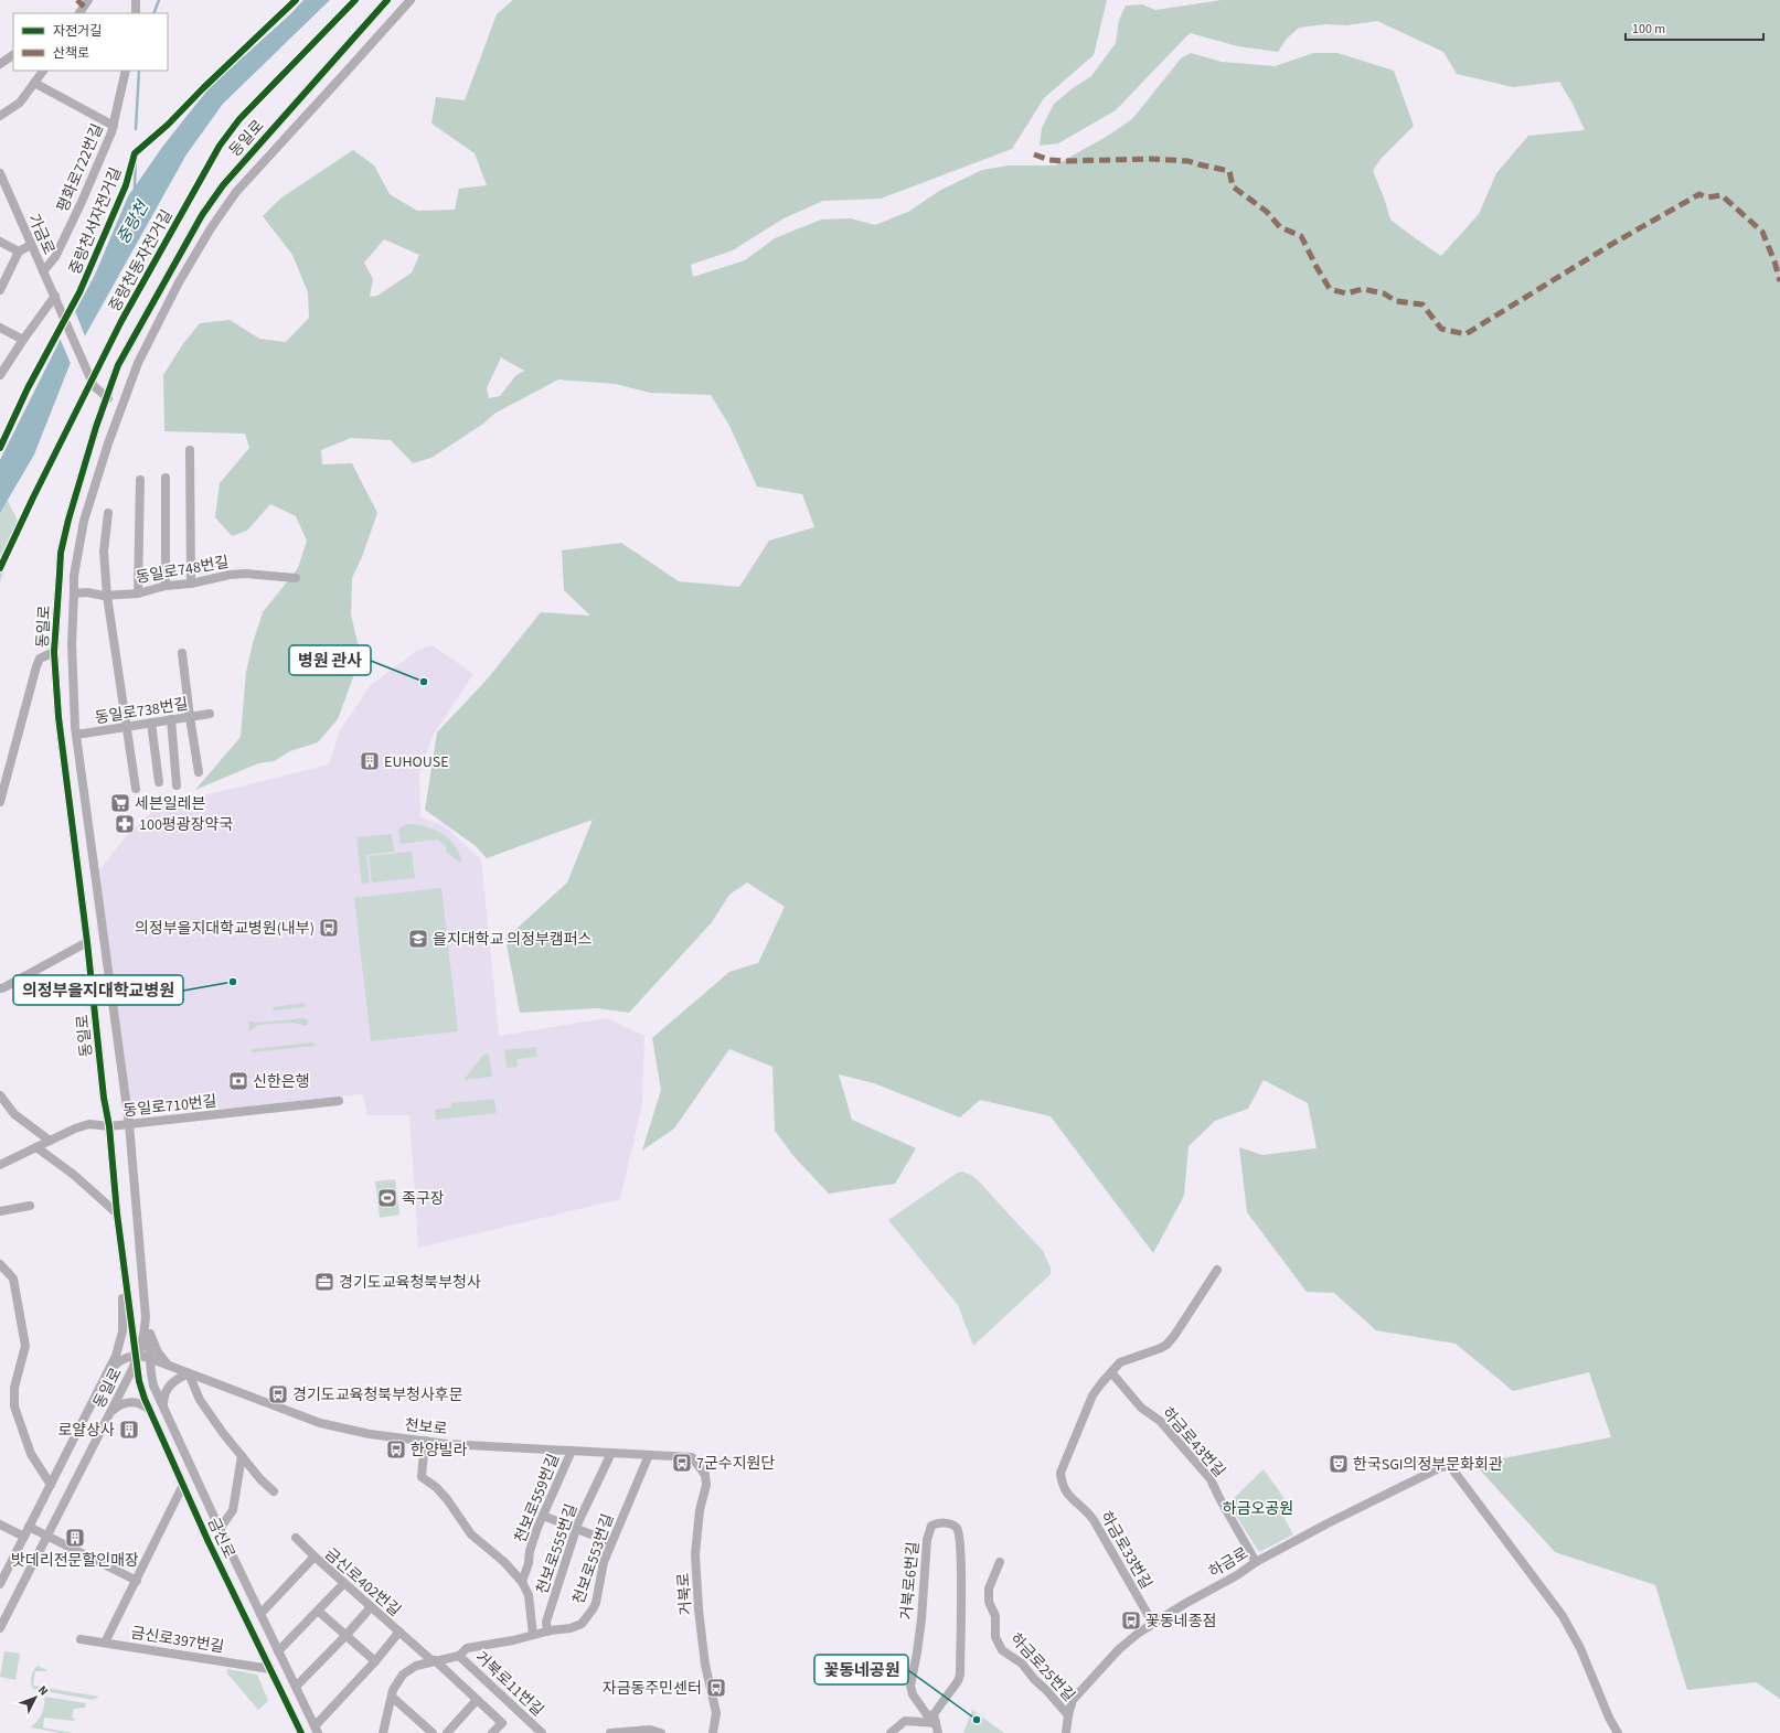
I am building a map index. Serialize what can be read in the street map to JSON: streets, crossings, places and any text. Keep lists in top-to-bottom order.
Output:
{
  "streets": {
    "street": [
      "동일로",
      "평화로722번길",
      "가금로",
      "동일로748번길",
      "동일로738번길",
      "동일로710번길",
      "천보로",
      "하금로43번길",
      "천보로559번길",
      "금신로",
      "천보로555번길",
      "하금로33번길",
      "천보로553번길",
      "하금로",
      "거북로6번길",
      "금신로402번길",
      "거북로",
      "금신로397번길",
      "하금로25번길",
      "거북로11번길"
    ],
    "cycle path": ["중랑천서자전거길", "중랑천동자전거길"]
  },
  "crossings": [
    ["동일로", "가금로"],
    ["동일로", "동일로748번길"],
    ["동일로", "동일로738번길"],
    ["동일로", "동일로710번길"],
    ["동일로", "천보로"],
    ["동일로", "금신로"],
    ["평화로722번길", "가금로"],
    ["천보로", "천보로559번길"],
    ["천보로", "금신로"],
    ["천보로", "천보로555번길"],
    ["천보로", "천보로553번길"],
    ["천보로", "거북로"],
    ["하금로43번길", "하금로33번길"],
    ["하금로43번길", "하금로"],
    ["금신로", "금신로402번길"],
    ["금신로", "금신로397번길"],
    ["천보로555번길", "천보로553번길"],
    ["하금로33번길", "하금로"],
    ["천보로553번길", "금신로402번길"],
    ["천보로553번길", "거북로11번길"],
    ["하금로", "하금로25번길"]
  ],
  "water": ["중랑천"],
  "parks": ["하금오공원"],
  "places": {
    "other": ["병원 관사", "의정부을지대학교병원", "꽃동네공원"],
    "building": ["EUHOUSE", "로얄상사", "밧데리전문할인매장"],
    "supermarket": ["세븐일레븐"],
    "pharmacy": ["100평광장약국"],
    "bus stop": [
      "의정부을지대학교병원(내부)",
      "경기도교육청북부청사후문",
      "한양빌라",
      "7군수지원단",
      "꽃동네종점",
      "자금동주민센터"
    ],
    "school or university": ["을지대학교 의정부캠퍼스"],
    "bank": ["신한은행"],
    "sports": ["족구장"],
    "office": ["경기도교육청북부청사"],
    "theatre": ["한국SGI의정부문화회관"]
  },
  "legend": ["자전거길", "산책로"],
  "scale_bar": "100 m",
  "north": "top right"
}
